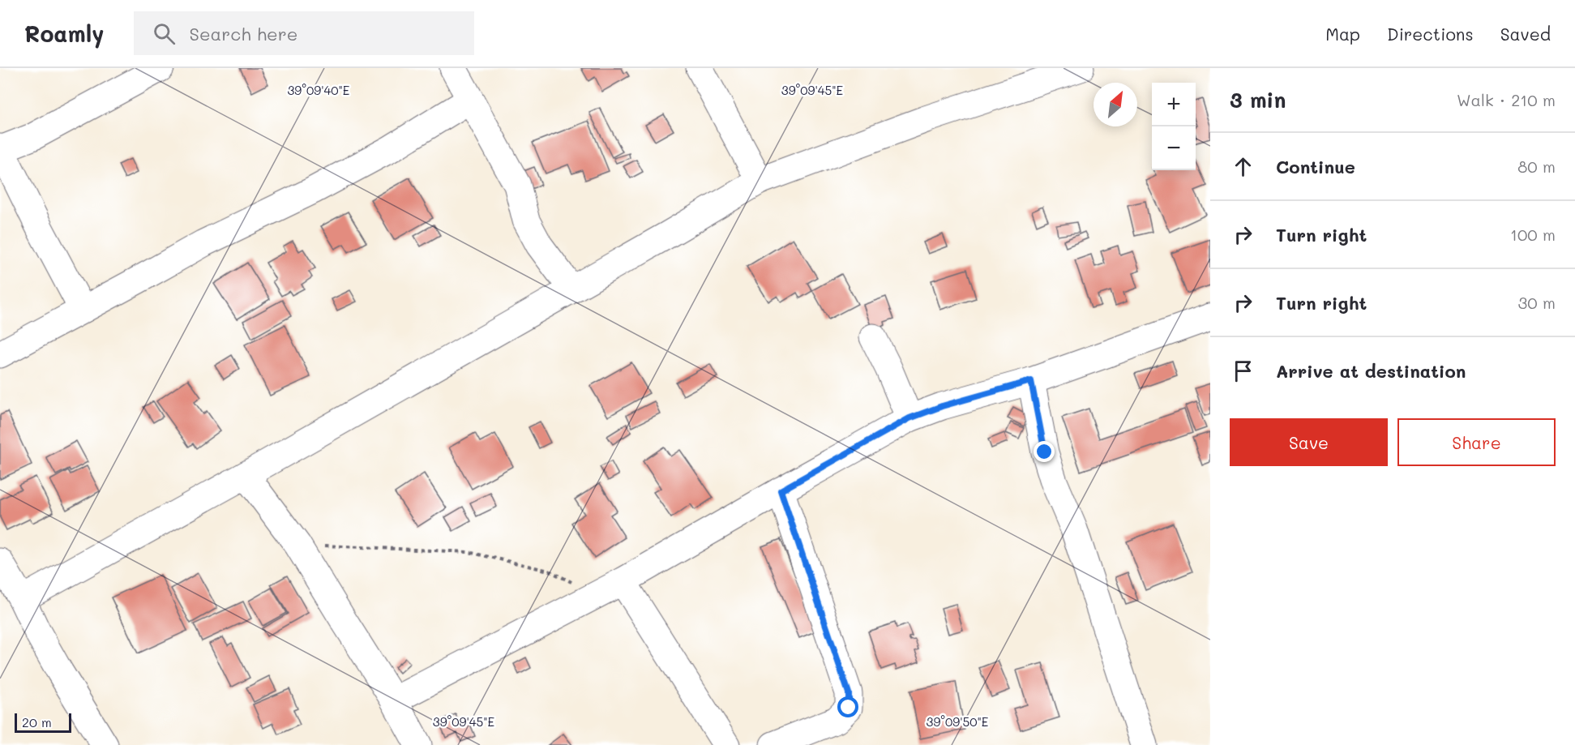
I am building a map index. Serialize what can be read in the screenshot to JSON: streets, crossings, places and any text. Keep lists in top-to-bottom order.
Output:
{
  "scale_bar": "20 m",
  "north": "top right",
  "page": {
    "header": "Roamly",
    "search": "Search here",
    "nav": ["Map", "Directions", "Saved"],
    "heading": ["3 min", "Walk · 210 m"],
    "map_buttons": ["+", "−"],
    "list": [
      ["Continue", "80 m"],
      ["Turn right", "100 m"],
      ["Turn right", "30 m"],
      "Arrive at destination"
    ],
    "buttons": ["Save", "Share"],
    "scale": "20 m"
  },
  "coordinates": ["39°09'40\"E", "39°09'45\"E", "39°09'50\"E"]
}
